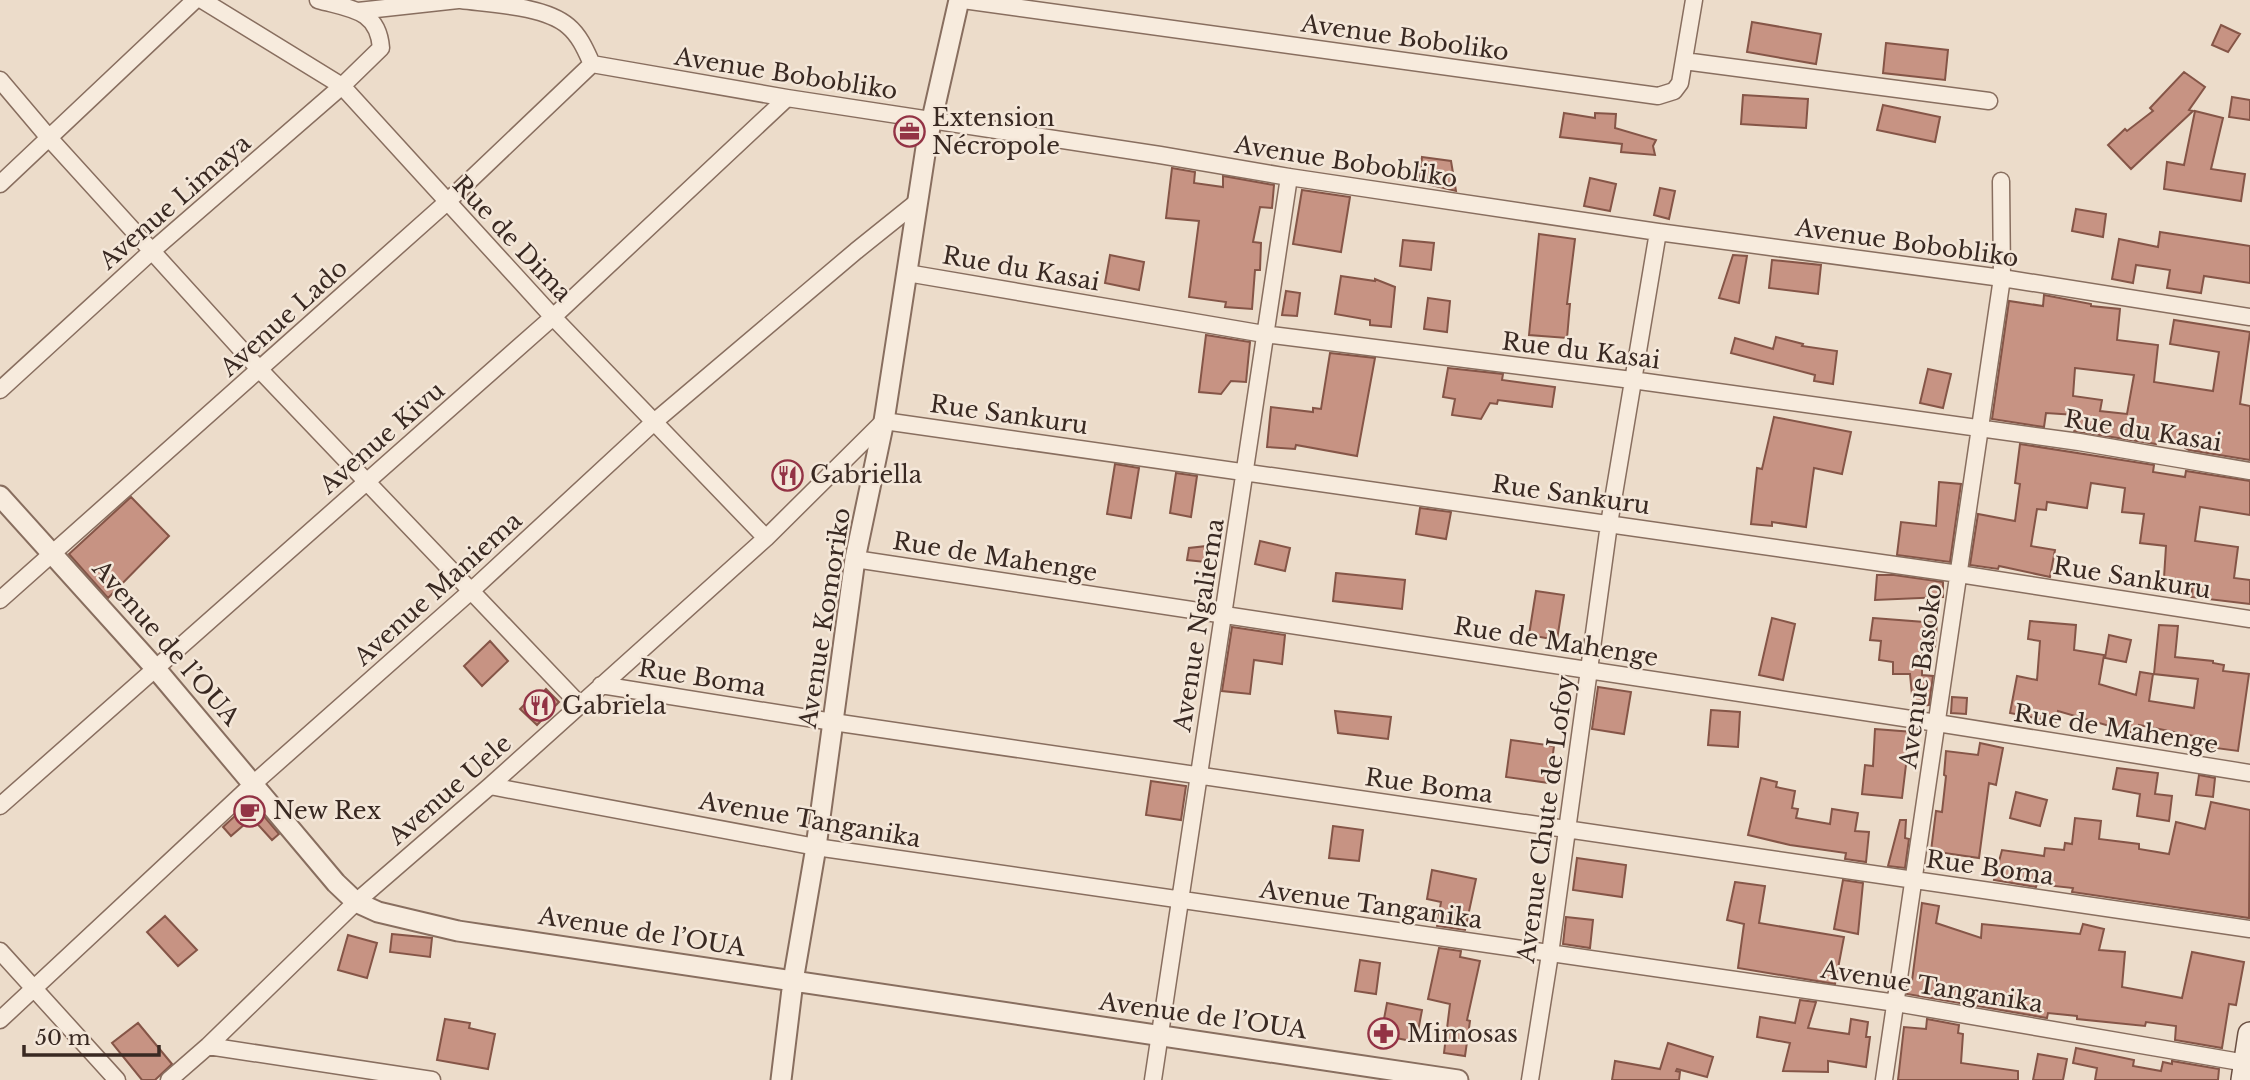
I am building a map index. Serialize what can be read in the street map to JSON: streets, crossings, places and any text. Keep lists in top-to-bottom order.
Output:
{
  "streets": {
    "street": [
      "Avenue Boboliko",
      "Avenue Bobobliko",
      "Avenue Limaya",
      "Rue de Dima",
      "Rue du Kasai",
      "Avenue Lado",
      "Rue Sankuru",
      "Avenue Kivu",
      "Rue de Mahenge",
      "Avenue Maniema",
      "Avenue Komoriko",
      "Avenue Ngaliema",
      "Avenue de l’OUA",
      "Avenue Basoko",
      "Rue Boma",
      "Avenue Uele",
      "Avenue Chute de Lofoy",
      "Avenue Tanganika"
    ]
  },
  "crossings": [
    ["Avenue Boboliko", "Avenue Komoriko"],
    ["Avenue Bobobliko", "Avenue Lado"],
    ["Avenue Bobobliko", "Avenue Kivu"],
    ["Avenue Bobobliko", "Avenue Komoriko"],
    ["Avenue Bobobliko", "Avenue Ngaliema"],
    ["Avenue Bobobliko", "Avenue Basoko"],
    ["Avenue Bobobliko", "Avenue Chute de Lofoy"],
    ["Avenue Limaya", "Rue de Dima"],
    ["Rue de Dima", "Avenue Lado"],
    ["Rue de Dima", "Avenue Kivu"],
    ["Rue de Dima", "Avenue Maniema"],
    ["Rue de Dima", "Avenue Uele"],
    ["Rue du Kasai", "Avenue Komoriko"],
    ["Rue du Kasai", "Avenue Ngaliema"],
    ["Rue du Kasai", "Avenue Basoko"],
    ["Rue du Kasai", "Avenue Chute de Lofoy"],
    ["Avenue Lado", "Avenue de l’OUA"],
    ["Rue Sankuru", "Avenue Komoriko"],
    ["Rue Sankuru", "Avenue Ngaliema"],
    ["Rue Sankuru", "Avenue Basoko"],
    ["Rue Sankuru", "Avenue Uele"],
    ["Rue Sankuru", "Avenue Chute de Lofoy"],
    ["Avenue Kivu", "Avenue de l’OUA"],
    ["Rue de Mahenge", "Avenue Komoriko"],
    ["Rue de Mahenge", "Avenue Ngaliema"],
    ["Rue de Mahenge", "Avenue Basoko"],
    ["Rue de Mahenge", "Avenue Chute de Lofoy"],
    ["Avenue Maniema", "Avenue Komoriko"],
    ["Avenue Maniema", "Avenue de l’OUA"],
    ["Avenue Komoriko", "Avenue de l’OUA"],
    ["Avenue Komoriko", "Rue Boma"],
    ["Avenue Komoriko", "Avenue Uele"],
    ["Avenue Komoriko", "Avenue Tanganika"],
    ["Avenue Ngaliema", "Avenue de l’OUA"],
    ["Avenue Ngaliema", "Rue Boma"],
    ["Avenue Ngaliema", "Avenue Tanganika"],
    ["Avenue de l’OUA", "Avenue Uele"],
    ["Avenue Basoko", "Rue Boma"],
    ["Avenue Basoko", "Avenue Tanganika"],
    ["Rue Boma", "Avenue Uele"],
    ["Rue Boma", "Avenue Chute de Lofoy"],
    ["Avenue Uele", "Avenue Tanganika"],
    ["Avenue Chute de Lofoy", "Avenue Tanganika"]
  ],
  "places": {
    "office": ["Extension Nécropole"],
    "restaurant": ["Gabriella", "Gabriela"],
    "cafe": ["New Rex"],
    "pharmacy": ["Mimosas"]
  },
  "scale_bar": "50 m"
}
